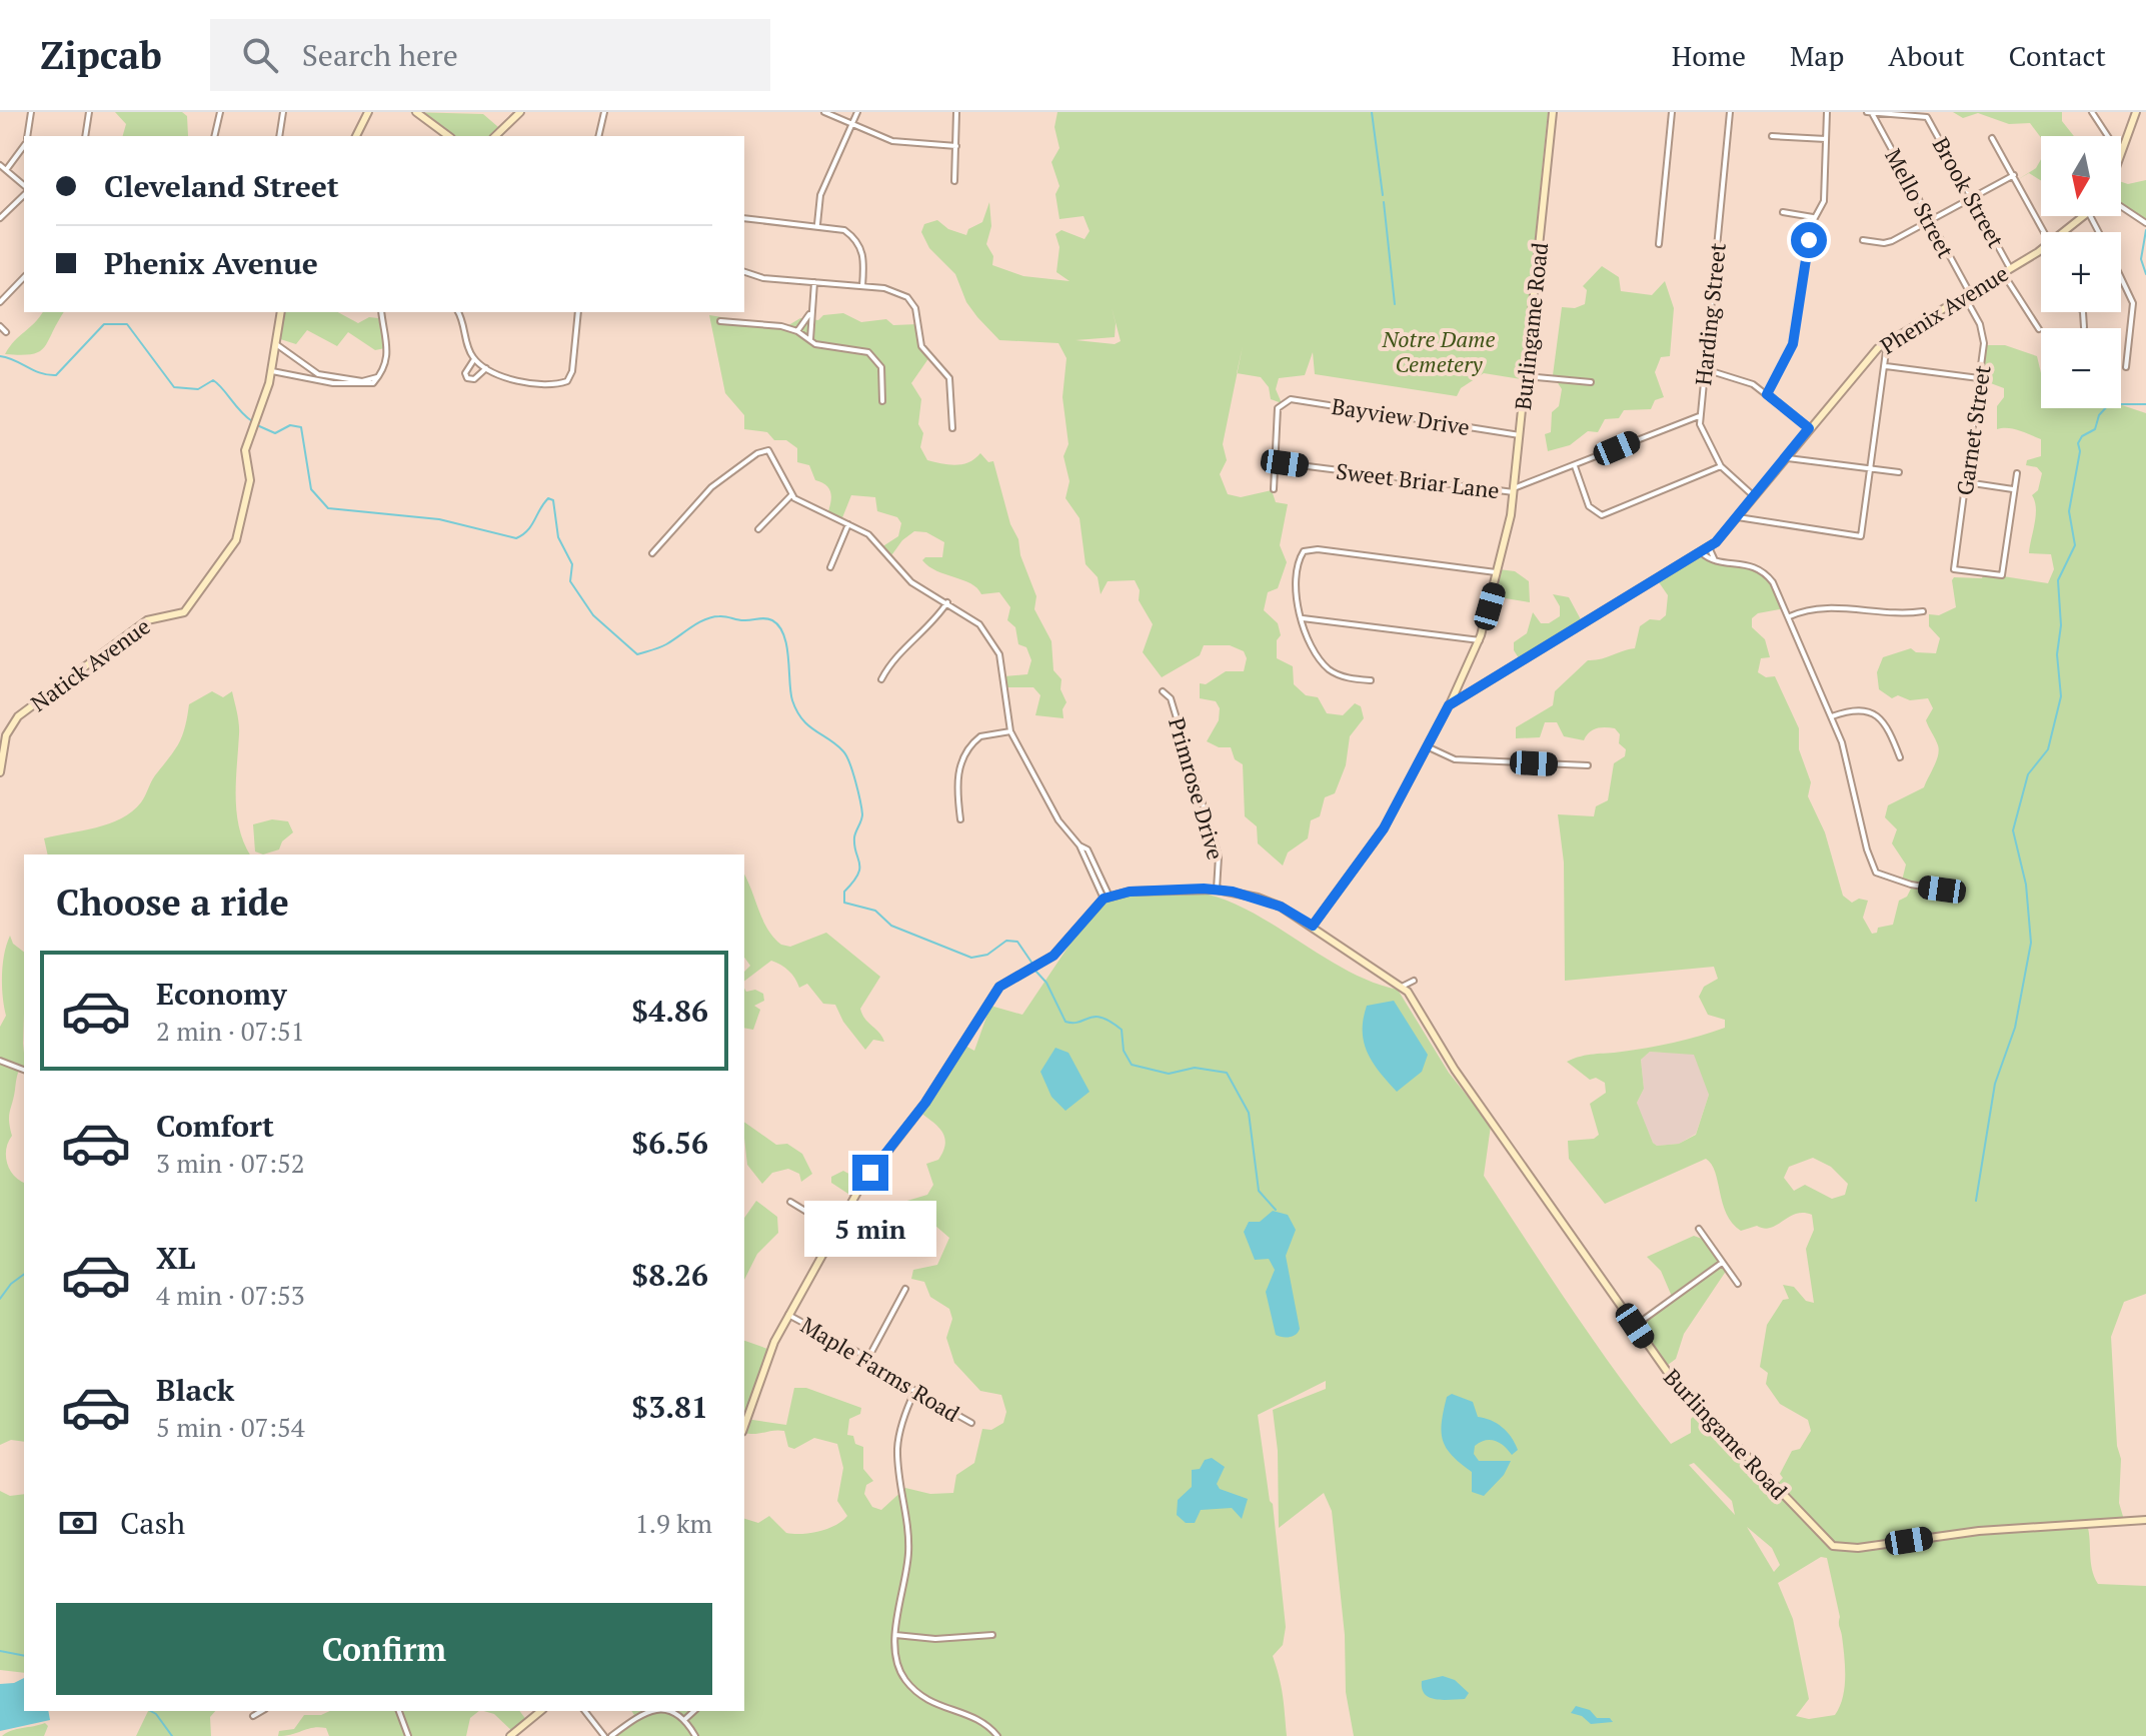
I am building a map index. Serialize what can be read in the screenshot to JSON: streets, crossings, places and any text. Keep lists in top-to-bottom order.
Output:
{
  "streets": {
    "street": [
      "Brook Street",
      "Mello Street",
      "Phenix Avenue",
      "Harding Street",
      "Burlingame Road",
      "Bayview Drive",
      "Garnet Street",
      "Sweet Briar Lane",
      "Natick Avenue",
      "Primrose Drive",
      "Maple Farms Road"
    ]
  },
  "crossings": [
    ["Brook Street", "Mello Street"],
    ["Brook Street", "Phenix Avenue"],
    ["Mello Street", "Phenix Avenue"],
    ["Mello Street", "Garnet Street"],
    ["Phenix Avenue", "Harding Street"],
    ["Phenix Avenue", "Burlingame Road"],
    ["Phenix Avenue", "Garnet Street"],
    ["Burlingame Road", "Bayview Drive"],
    ["Burlingame Road", "Sweet Briar Lane"],
    ["Bayview Drive", "Sweet Briar Lane"]
  ],
  "parks": ["Notre Dame Cemetery"],
  "north": "bottom",
  "page": {
    "header": "Zipcab",
    "search": "Search here",
    "nav": [
      "Home",
      "Map",
      "About",
      "Contact"
    ],
    "map_buttons": ["+", "−"],
    "banner": ["Cleveland Street", "Phenix Avenue"],
    "heading": "Choose a ride",
    "list": [
      {
        "name": "Economy",
        "note": "2 min · 07:51",
        "value": "$4.86"
      },
      {
        "name": "Comfort",
        "note": "3 min · 07:52",
        "value": "$6.56"
      },
      {
        "name": "XL",
        "note": "4 min · 07:53",
        "value": "$8.26"
      },
      {
        "name": "Black",
        "note": "5 min · 07:54",
        "value": "$3.81"
      }
    ],
    "bubble": "5 min",
    "pay": ["Cash", "1.9 km"],
    "buttons": "Confirm"
  }
}
